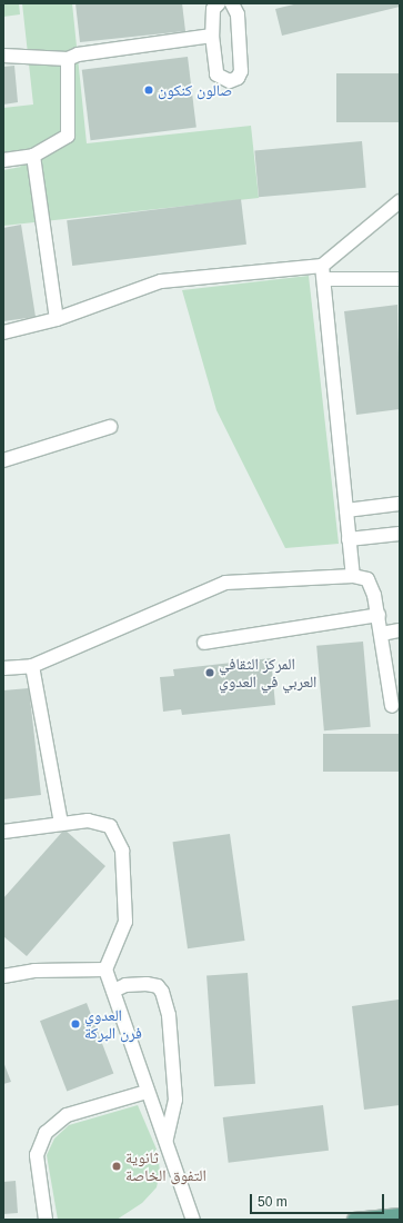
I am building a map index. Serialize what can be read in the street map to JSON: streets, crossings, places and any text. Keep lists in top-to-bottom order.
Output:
{
  "places": [
    "صالون كنكون",
    "المركز الثقافي العربي في العدوي",
    "العدوي فرن البركة",
    "ثانوية التفوق الخاصة"
  ],
  "scale_bar": "50 m"
}
